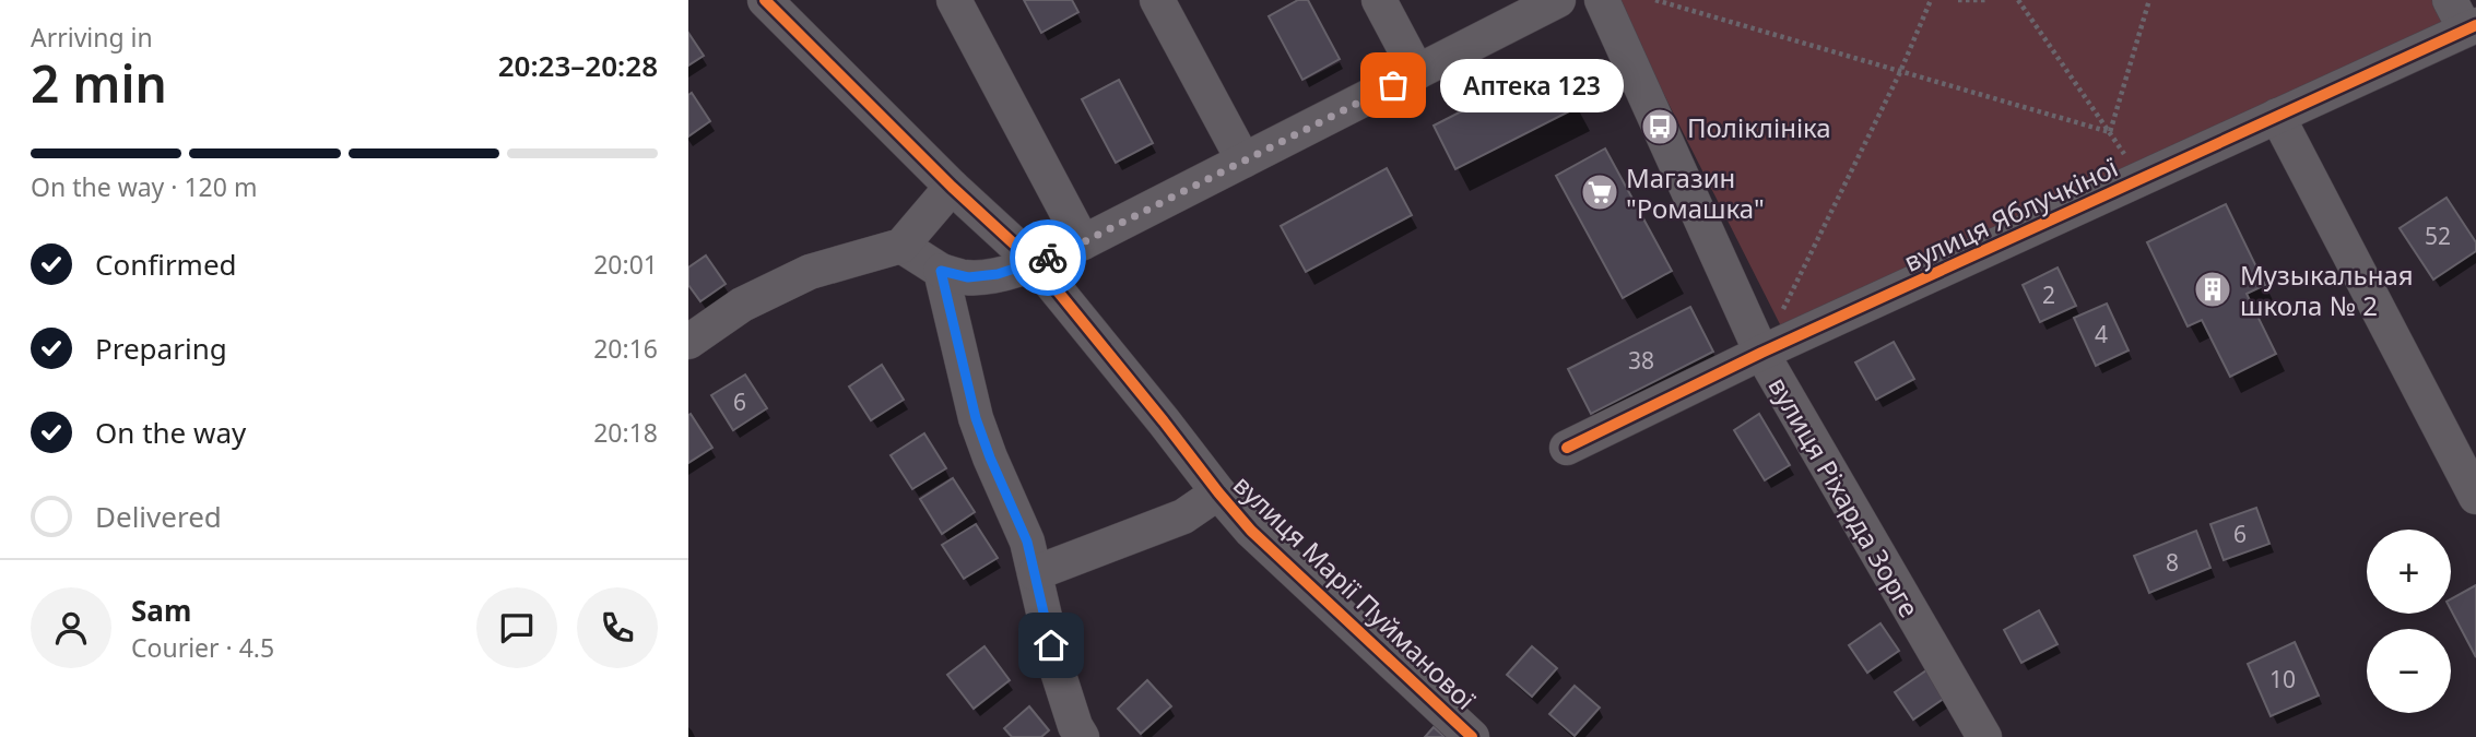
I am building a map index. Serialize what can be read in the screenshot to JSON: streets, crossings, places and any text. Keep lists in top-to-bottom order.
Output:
{
  "streets": {
    "street": ["вулиця Яблучкіної", "вулиця Ріхарда Зорге", "вулиця Марії Пуйманової"]
  },
  "crossings": [
    ["вулиця Яблучкіної", "вулиця Ріхарда Зорге"]
  ],
  "places": {
    "other": ["Аптека 123"],
    "bus stop": ["Поліклініка"],
    "supermarket": ["Магазин \"Ромашка\""],
    "building": ["Музыкальная школа № 2"]
  },
  "house_numbers": [
    "52",
    "2",
    "4",
    "38",
    "6",
    "6",
    "8",
    "10"
  ],
  "page": {
    "heading": ["2 min", "Arriving in", "20:23–20:28"],
    "panel": ["Sam", "Courier · 4.5"],
    "bubble": "Аптека 123",
    "bar": "On the way · 120 m",
    "list": [
      ["Confirmed", "20:01"],
      ["Preparing", "20:16"],
      ["On the way", "20:18"],
      "Delivered"
    ],
    "map_buttons": ["+", "−"]
  }
}
